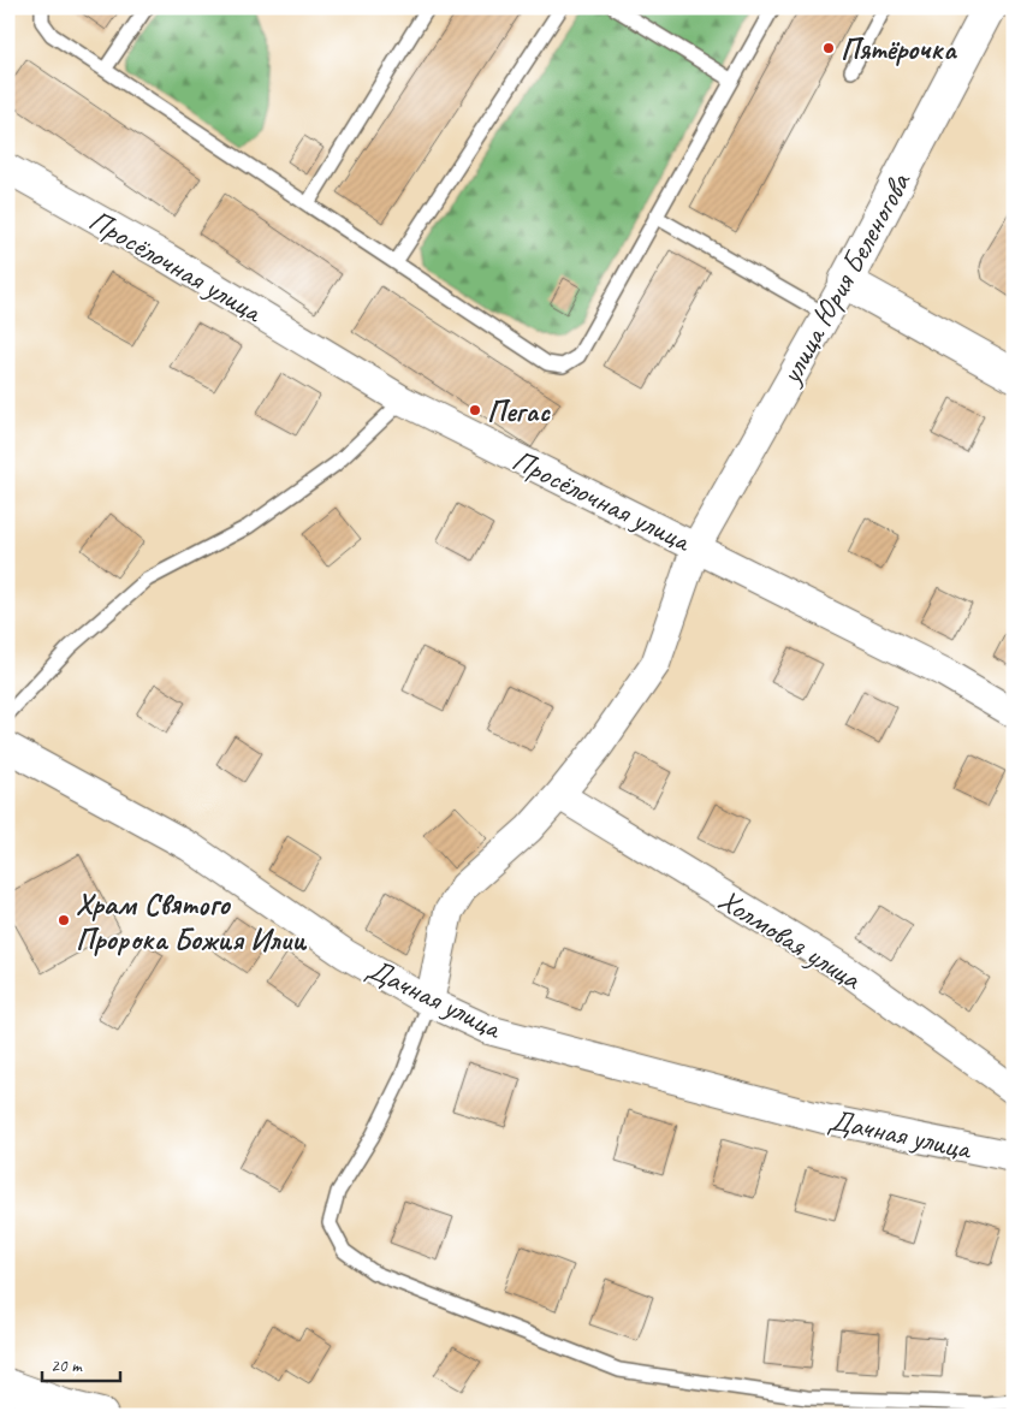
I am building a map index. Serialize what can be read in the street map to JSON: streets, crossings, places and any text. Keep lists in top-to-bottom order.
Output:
{
  "streets": {
    "street": [
      "Просёлочная улица",
      "улица Юрия Беленогова",
      "Холмовая улица",
      "Дачная улица"
    ]
  },
  "crossings": [
    ["Просёлочная улица", "улица Юрия Беленогова"],
    ["улица Юрия Беленогова", "Холмовая улица"],
    ["улица Юрия Беленогова", "Дачная улица"]
  ],
  "places": ["Пятёрочка", "Пегас", "Храм Святого Пророка Божия Илии"],
  "scale_bar": "20 m"
}
